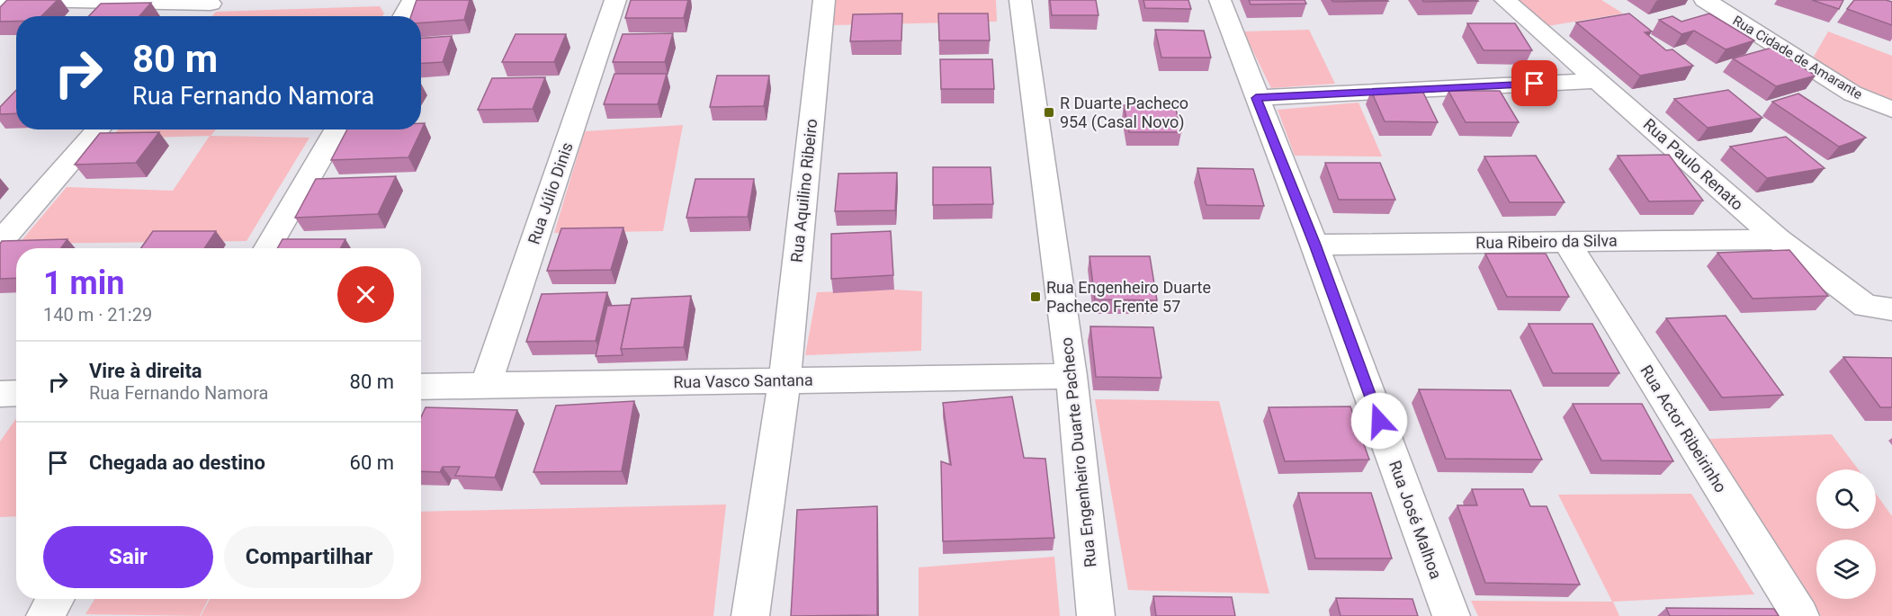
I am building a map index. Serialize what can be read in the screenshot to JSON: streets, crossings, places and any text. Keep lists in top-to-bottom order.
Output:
{
  "streets": {
    "street": [
      "Rua Cidade de Amarante",
      "Rua Paulo Renato",
      "Rua Aquilino Ribeiro",
      "Rua Júlio Dinis",
      "Rua Ribeiro da Silva",
      "Rua Vasco Santana",
      "Rua Actor Ribeirinho",
      "Rua Engenheiro Duarte Pacheco",
      "Rua José Malhoa"
    ]
  },
  "crossings": [
    ["Rua Paulo Renato", "Rua Ribeiro da Silva"],
    ["Rua Aquilino Ribeiro", "Rua Vasco Santana"],
    ["Rua Júlio Dinis", "Rua Vasco Santana"],
    ["Rua Ribeiro da Silva", "Rua Actor Ribeirinho"],
    ["Rua Ribeiro da Silva", "Rua José Malhoa"],
    ["Rua Vasco Santana", "Rua Engenheiro Duarte Pacheco"]
  ],
  "places": {
    "transit": ["R Duarte Pacheco 954 (Casal Novo)", "Rua Engenheiro Duarte Pacheco Frente 57"]
  },
  "page": {
    "turn": ["80 m", "Rua Fernando Namora"],
    "heading": ["1 min", "140 m · 21:29"],
    "list": [
      {
        "name": "Vire à direita",
        "note": "Rua Fernando Namora",
        "value": "80 m"
      },
      {
        "name": "Chegada ao destino",
        "value": "60 m"
      }
    ],
    "buttons": ["Sair", "Compartilhar"]
  }
}
